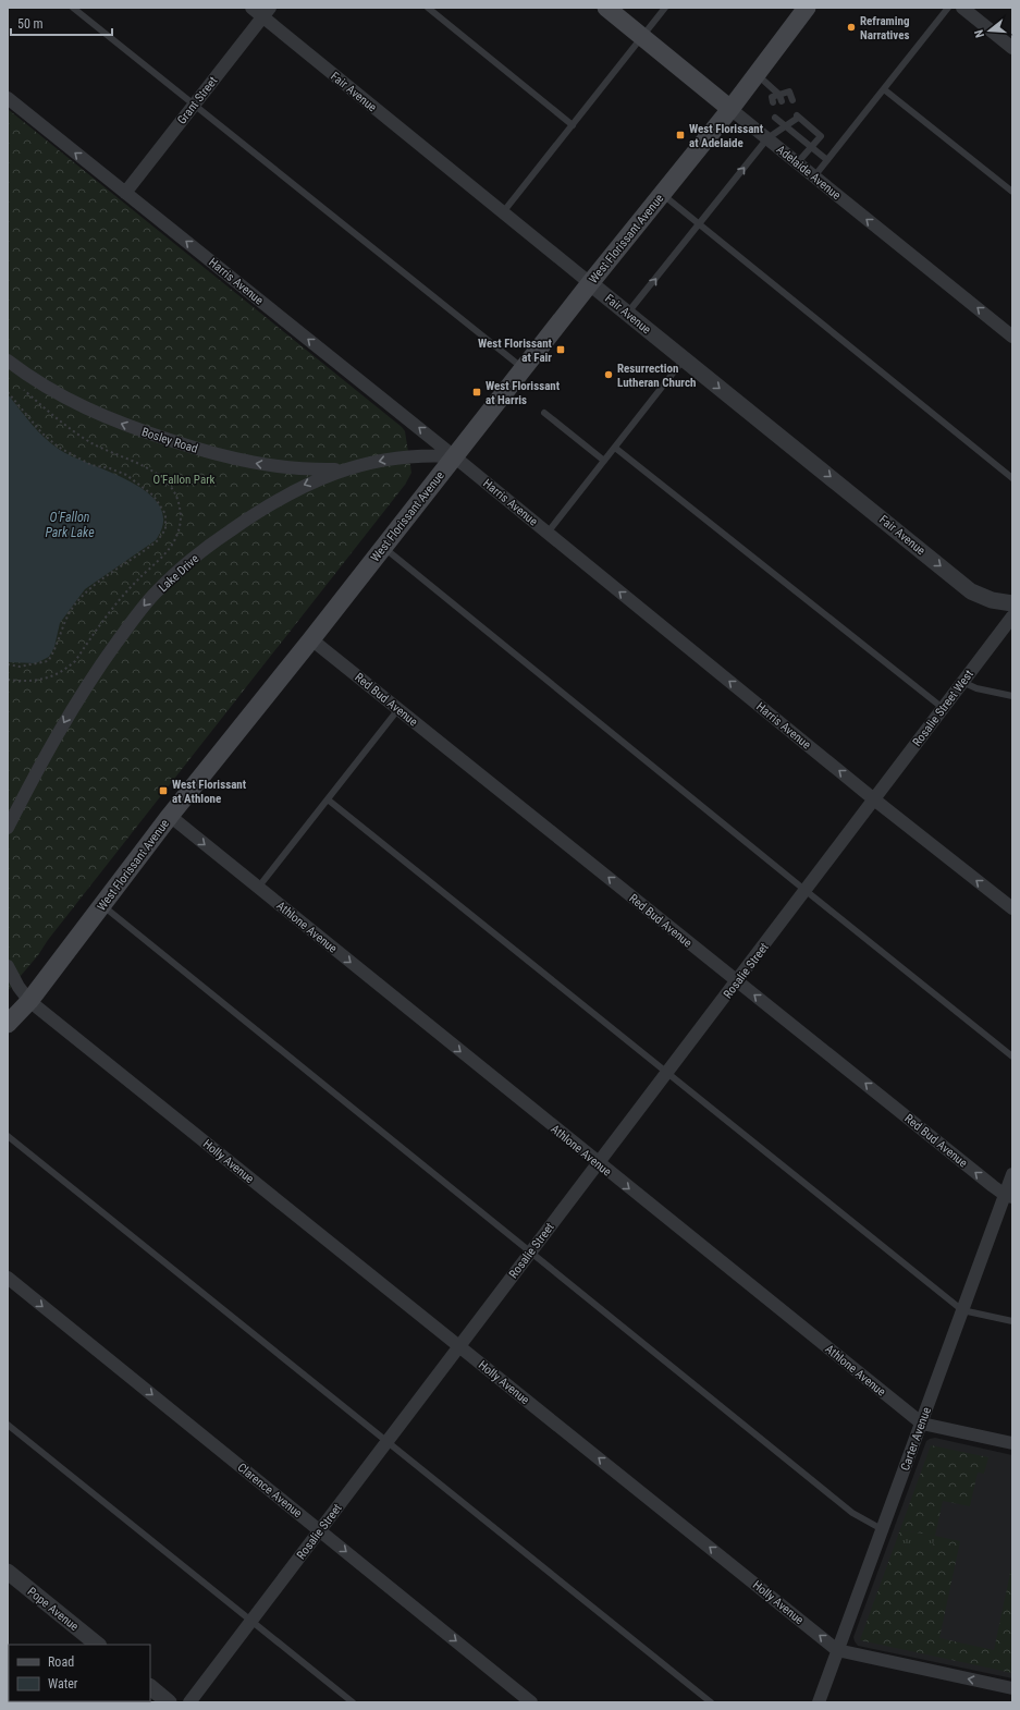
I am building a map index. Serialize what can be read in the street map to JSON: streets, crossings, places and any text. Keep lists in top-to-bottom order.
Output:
{
  "streets": {
    "main road": ["Adelaide Avenue", "West Florissant Avenue"],
    "street": [
      "Fair Avenue",
      "Grant Street",
      "Harris Avenue",
      "Bosley Road",
      "Lake Drive",
      "Red Bud Avenue",
      "Rosalie Street West",
      "Athlone Avenue",
      "Rosalie Street",
      "Holly Avenue",
      "Carter Avenue",
      "Clarence Avenue",
      "Pope Avenue"
    ]
  },
  "crossings": [
    ["Fair Avenue", "Grant Street"],
    ["Fair Avenue", "West Florissant Avenue"],
    ["Grant Street", "Harris Avenue"],
    ["Adelaide Avenue", "West Florissant Avenue"],
    ["West Florissant Avenue", "Harris Avenue"],
    ["West Florissant Avenue", "Lake Drive"],
    ["West Florissant Avenue", "Red Bud Avenue"],
    ["West Florissant Avenue", "Athlone Avenue"],
    ["West Florissant Avenue", "Holly Avenue"],
    ["Harris Avenue", "Lake Drive"],
    ["Harris Avenue", "Rosalie Street West"],
    ["Harris Avenue", "Rosalie Street"],
    ["Bosley Road", "Lake Drive"],
    ["Red Bud Avenue", "Rosalie Street"],
    ["Red Bud Avenue", "Carter Avenue"],
    ["Rosalie Street West", "Rosalie Street"],
    ["Athlone Avenue", "Rosalie Street"],
    ["Athlone Avenue", "Carter Avenue"],
    ["Rosalie Street", "Holly Avenue"],
    ["Rosalie Street", "Clarence Avenue"],
    ["Holly Avenue", "Carter Avenue"]
  ],
  "one_way": [
    "Fair Avenue",
    "Adelaide Avenue",
    "Harris Avenue",
    "Bosley Road",
    "Lake Drive",
    "Red Bud Avenue",
    "Athlone Avenue",
    "Holly Avenue",
    "Clarence Avenue"
  ],
  "water": ["O'Fallon Park Lake"],
  "parks": ["O'Fallon Park"],
  "places": {
    "other": ["Reframing Narratives", "Resurrection Lutheran Church"],
    "transit": [
      "West Florissant at Adelaide",
      "West Florissant at Fair",
      "West Florissant at Harris",
      "West Florissant at Athlone"
    ]
  },
  "legend": ["Road", "Water"],
  "scale_bar": "50 m",
  "north": "left"
}
